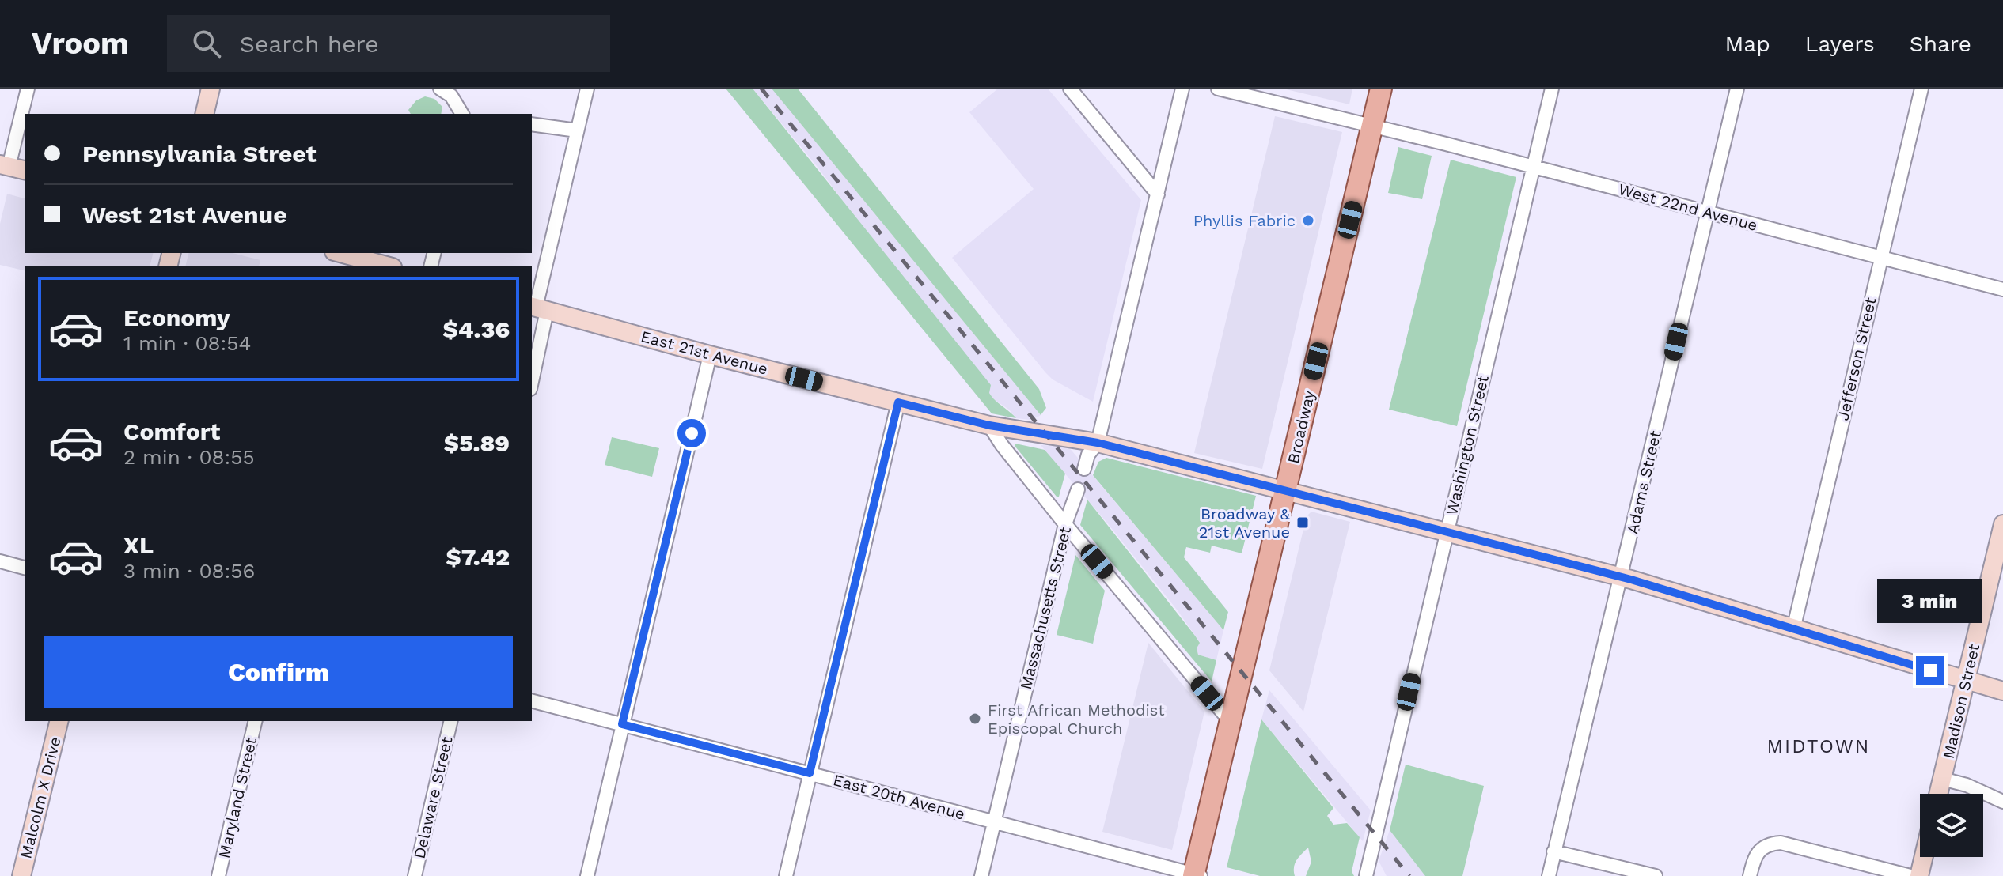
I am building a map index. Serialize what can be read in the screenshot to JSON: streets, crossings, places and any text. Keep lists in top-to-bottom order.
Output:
{
  "streets": {
    "main road": ["Broadway"],
    "street": [
      "West 22nd Avenue",
      "East 21st Avenue",
      "Jefferson Street",
      "Washington Street",
      "Adams Street",
      "Massachusetts Street",
      "Madison Street",
      "East 20th Avenue",
      "Malcolm X Drive",
      "Maryland Street",
      "Delaware Street"
    ]
  },
  "crossings": [
    ["West 22nd Avenue", "Jefferson Street"],
    ["West 22nd Avenue", "Broadway"],
    ["West 22nd Avenue", "Washington Street"],
    ["West 22nd Avenue", "Adams Street"],
    ["East 21st Avenue", "Jefferson Street"],
    ["East 21st Avenue", "Broadway"],
    ["East 21st Avenue", "Washington Street"],
    ["East 21st Avenue", "Adams Street"],
    ["East 21st Avenue", "Madison Street"],
    ["Broadway", "East 20th Avenue"],
    ["Massachusetts Street", "East 20th Avenue"]
  ],
  "districts": ["MIDTOWN"],
  "places": {
    "other": ["Phyllis Fabric", "First African Methodist Episcopal Church"],
    "transit": ["Broadway & 21st Avenue"]
  },
  "page": {
    "header": "Vroom",
    "search": "Search here",
    "nav": ["Map", "Layers", "Share"],
    "banner": ["Pennsylvania Street", "West 21st Avenue"],
    "list": [
      {
        "name": "Economy",
        "note": "1 min · 08:54",
        "value": "$4.36"
      },
      {
        "name": "Comfort",
        "note": "2 min · 08:55",
        "value": "$5.89"
      },
      {
        "name": "XL",
        "note": "3 min · 08:56",
        "value": "$7.42"
      }
    ],
    "bubble": "3 min",
    "buttons": "Confirm"
  }
}
